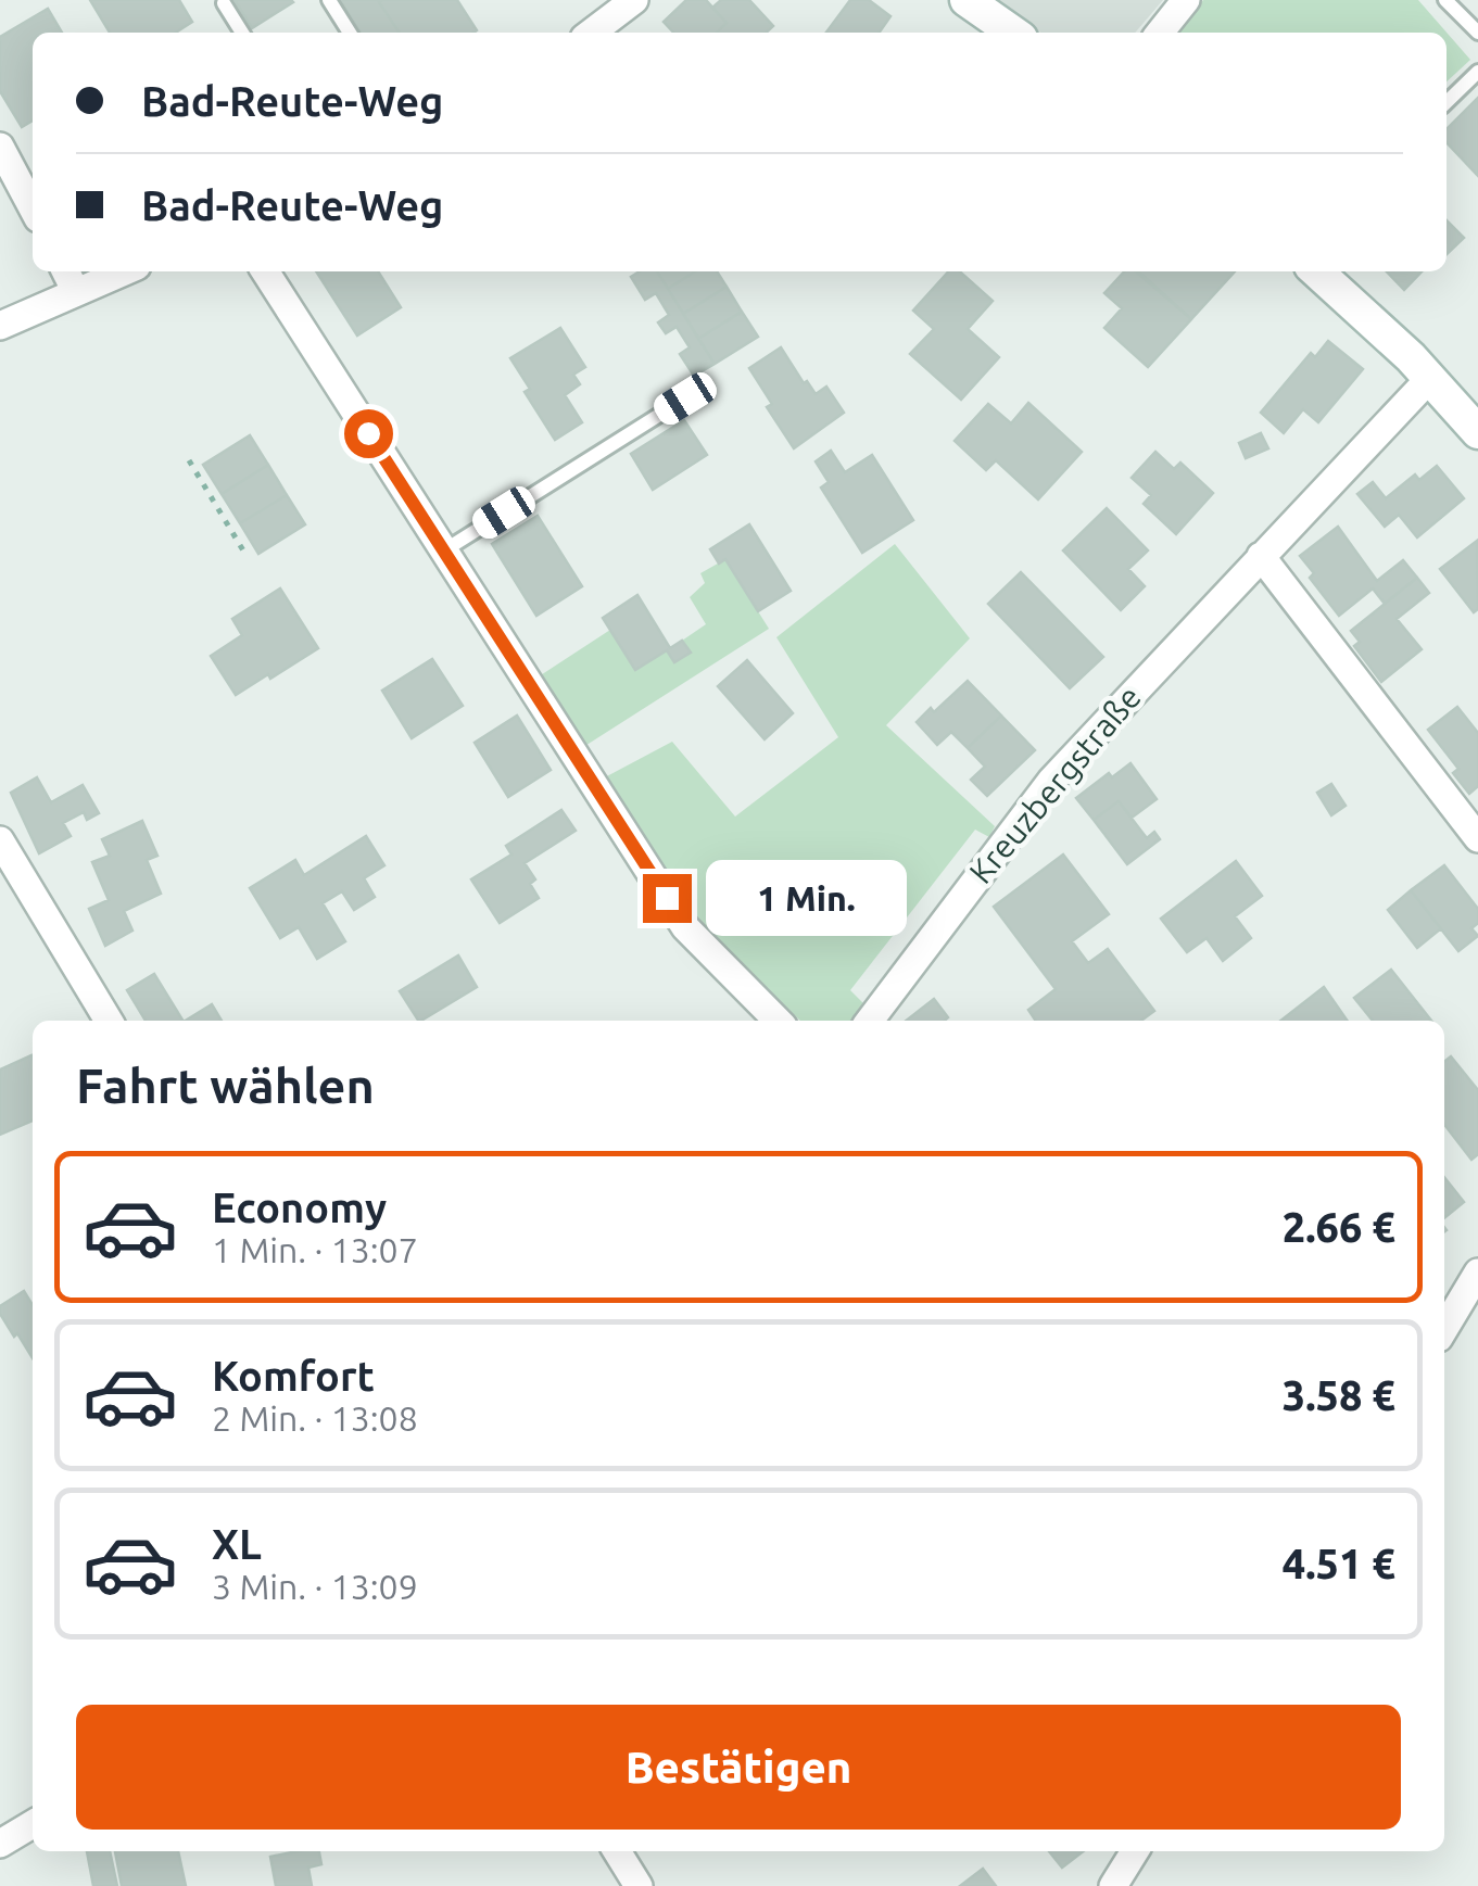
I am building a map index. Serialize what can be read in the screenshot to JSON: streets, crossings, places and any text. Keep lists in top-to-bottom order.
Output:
{
  "streets": {
    "street": ["Kreuzbergstraße"]
  },
  "page": {
    "banner": ["Bad-Reute-Weg", "Bad-Reute-Weg"],
    "bubble": "1 Min.",
    "heading": "Fahrt wählen",
    "list": [
      {
        "name": "Economy",
        "note": "1 Min. · 13:07",
        "value": "2.66 €"
      },
      {
        "name": "Komfort",
        "note": "2 Min. · 13:08",
        "value": "3.58 €"
      },
      {
        "name": "XL",
        "note": "3 Min. · 13:09",
        "value": "4.51 €"
      }
    ],
    "buttons": "Bestätigen"
  }
}
